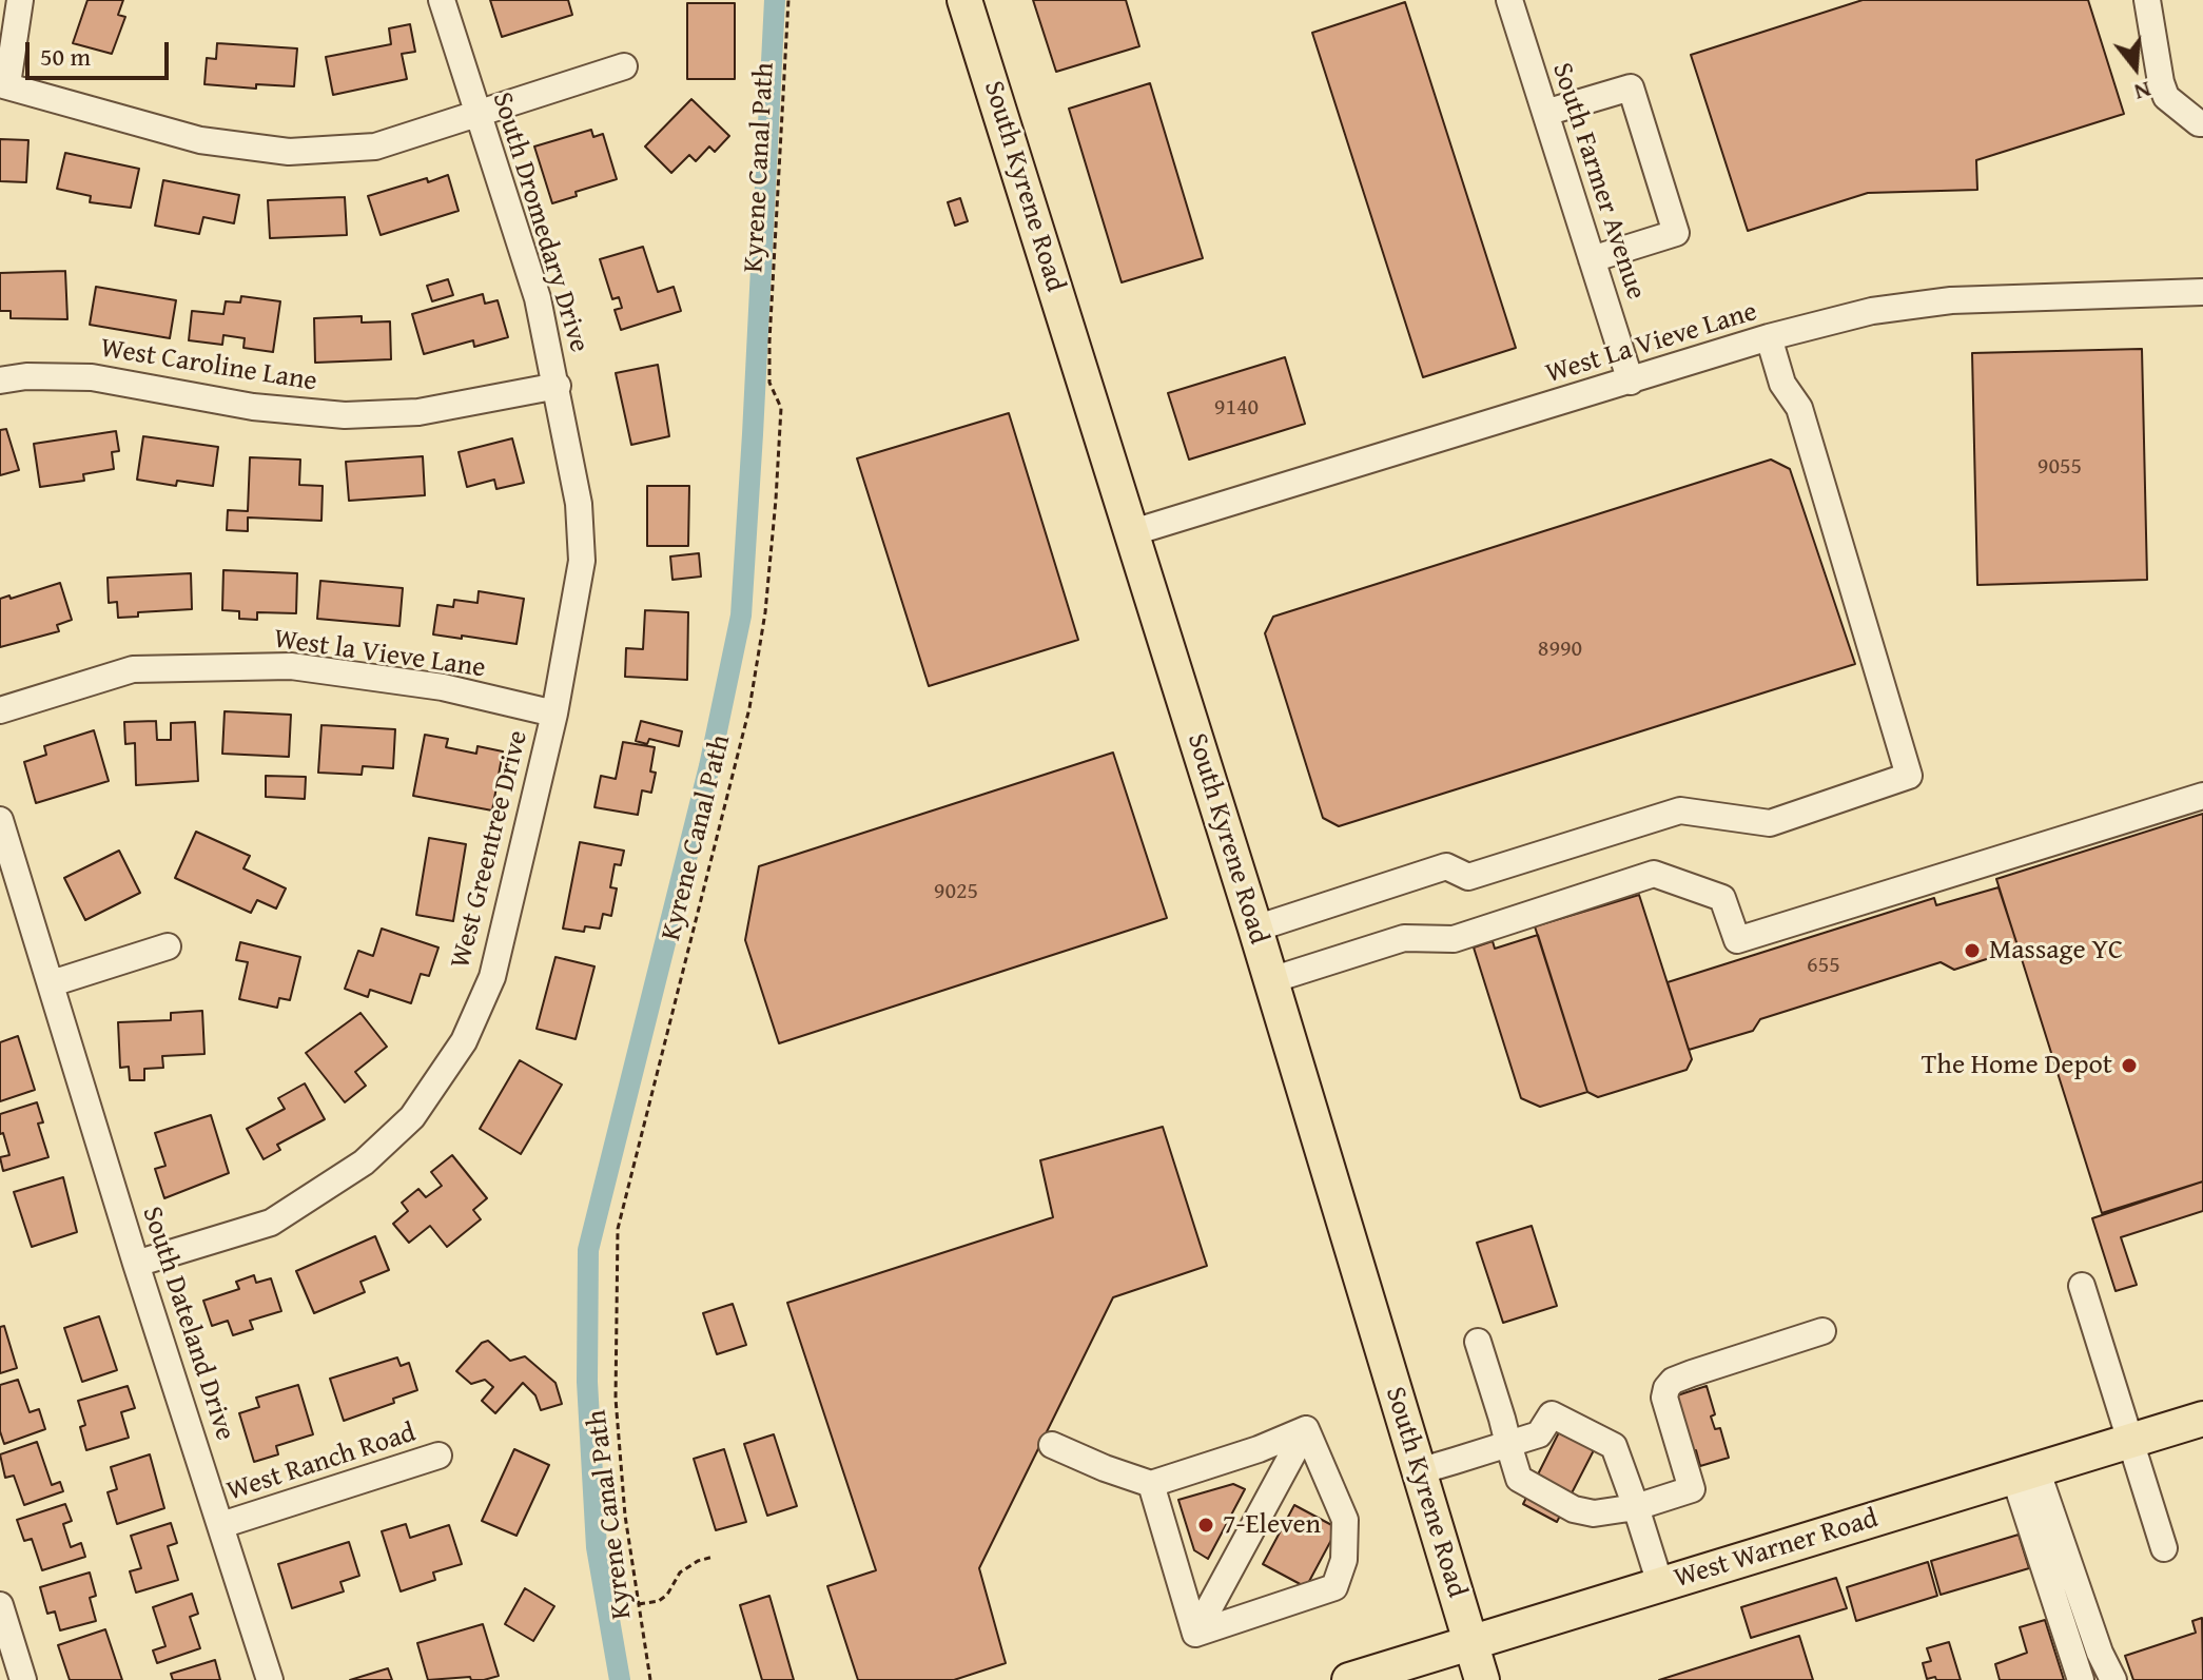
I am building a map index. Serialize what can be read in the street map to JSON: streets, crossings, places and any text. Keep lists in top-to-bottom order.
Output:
{
  "streets": {
    "main road": ["South Kyrene Road", "West Warner Road"],
    "street": [
      "South Farmer Avenue",
      "South Dromedary Drive",
      "West La Vieve Lane",
      "West Caroline Lane",
      "West la Vieve Lane",
      "West Greentree Drive",
      "South Dateland Drive",
      "West Ranch Road"
    ],
    "path": ["Kyrene Canal Path"]
  },
  "crossings": [
    ["South Farmer Avenue", "West La Vieve Lane"],
    ["South Kyrene Road", "West La Vieve Lane"],
    ["South Kyrene Road", "West Warner Road"],
    ["South Dromedary Drive", "West Caroline Lane"],
    ["South Dromedary Drive", "West la Vieve Lane"],
    ["South Dromedary Drive", "West Greentree Drive"],
    ["West la Vieve Lane", "West Greentree Drive"],
    ["West Greentree Drive", "South Dateland Drive"],
    ["South Dateland Drive", "West Ranch Road"]
  ],
  "places": ["Massage YC", "The Home Depot", "7-Eleven"],
  "house_numbers": [
    "9140",
    "9055",
    "8990",
    "9025",
    "655"
  ],
  "scale_bar": "50 m",
  "north": "bottom"
}
